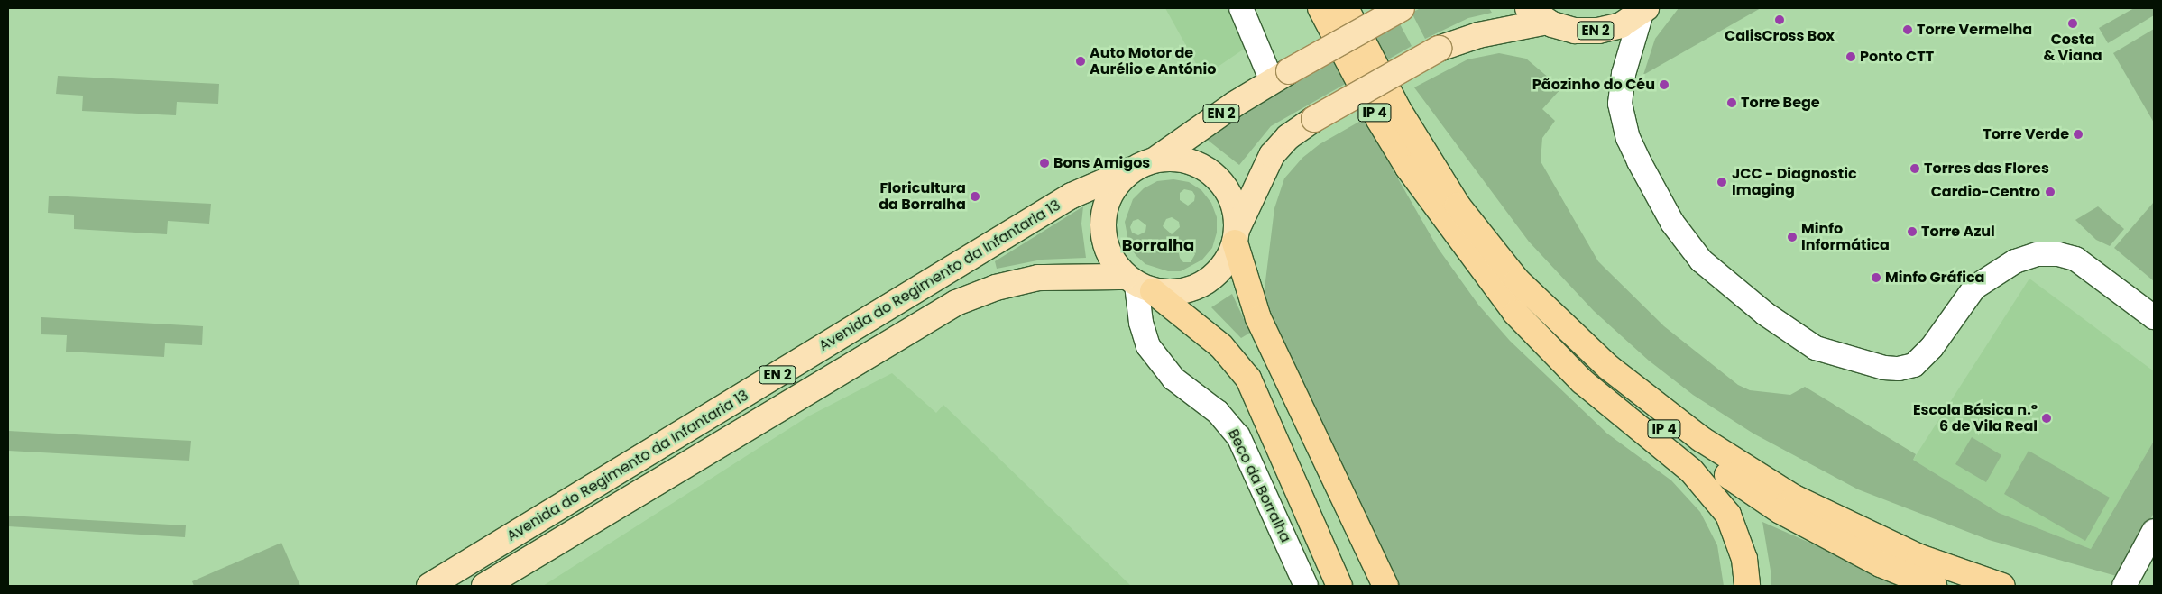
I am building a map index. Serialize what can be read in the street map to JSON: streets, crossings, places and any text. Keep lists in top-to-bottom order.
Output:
{
  "streets": {
    "highway": ["IP 4"],
    "main road": ["EN 2", "Avenida do Regimento da Infantaria 13"],
    "street": ["Beco da Borralha"]
  },
  "crossings": [
    ["EN 2", "Avenida do Regimento da Infantaria 13"],
    ["EN 2", "Beco da Borralha"],
    ["Avenida do Regimento da Infantaria 13", "Beco da Borralha"]
  ],
  "districts": ["Borralha"],
  "places": [
    "CalisCross Box",
    "Costa & Viana",
    "Torre Vermelha",
    "Ponto CTT",
    "Auto Motor de Aurélio e António",
    "Pãozinho do Céu",
    "Torre Bege",
    "Torre Verde",
    "Bons Amigos",
    "Torres das Flores",
    "JCC - Diagnostic Imaging",
    "Cardio-Centro",
    "Floricultura da Borralha",
    "Torre Azul",
    "Minfo Informática",
    "Minfo Gráfica",
    "Escola Básica n.º 6 de Vila Real"
  ]
}
